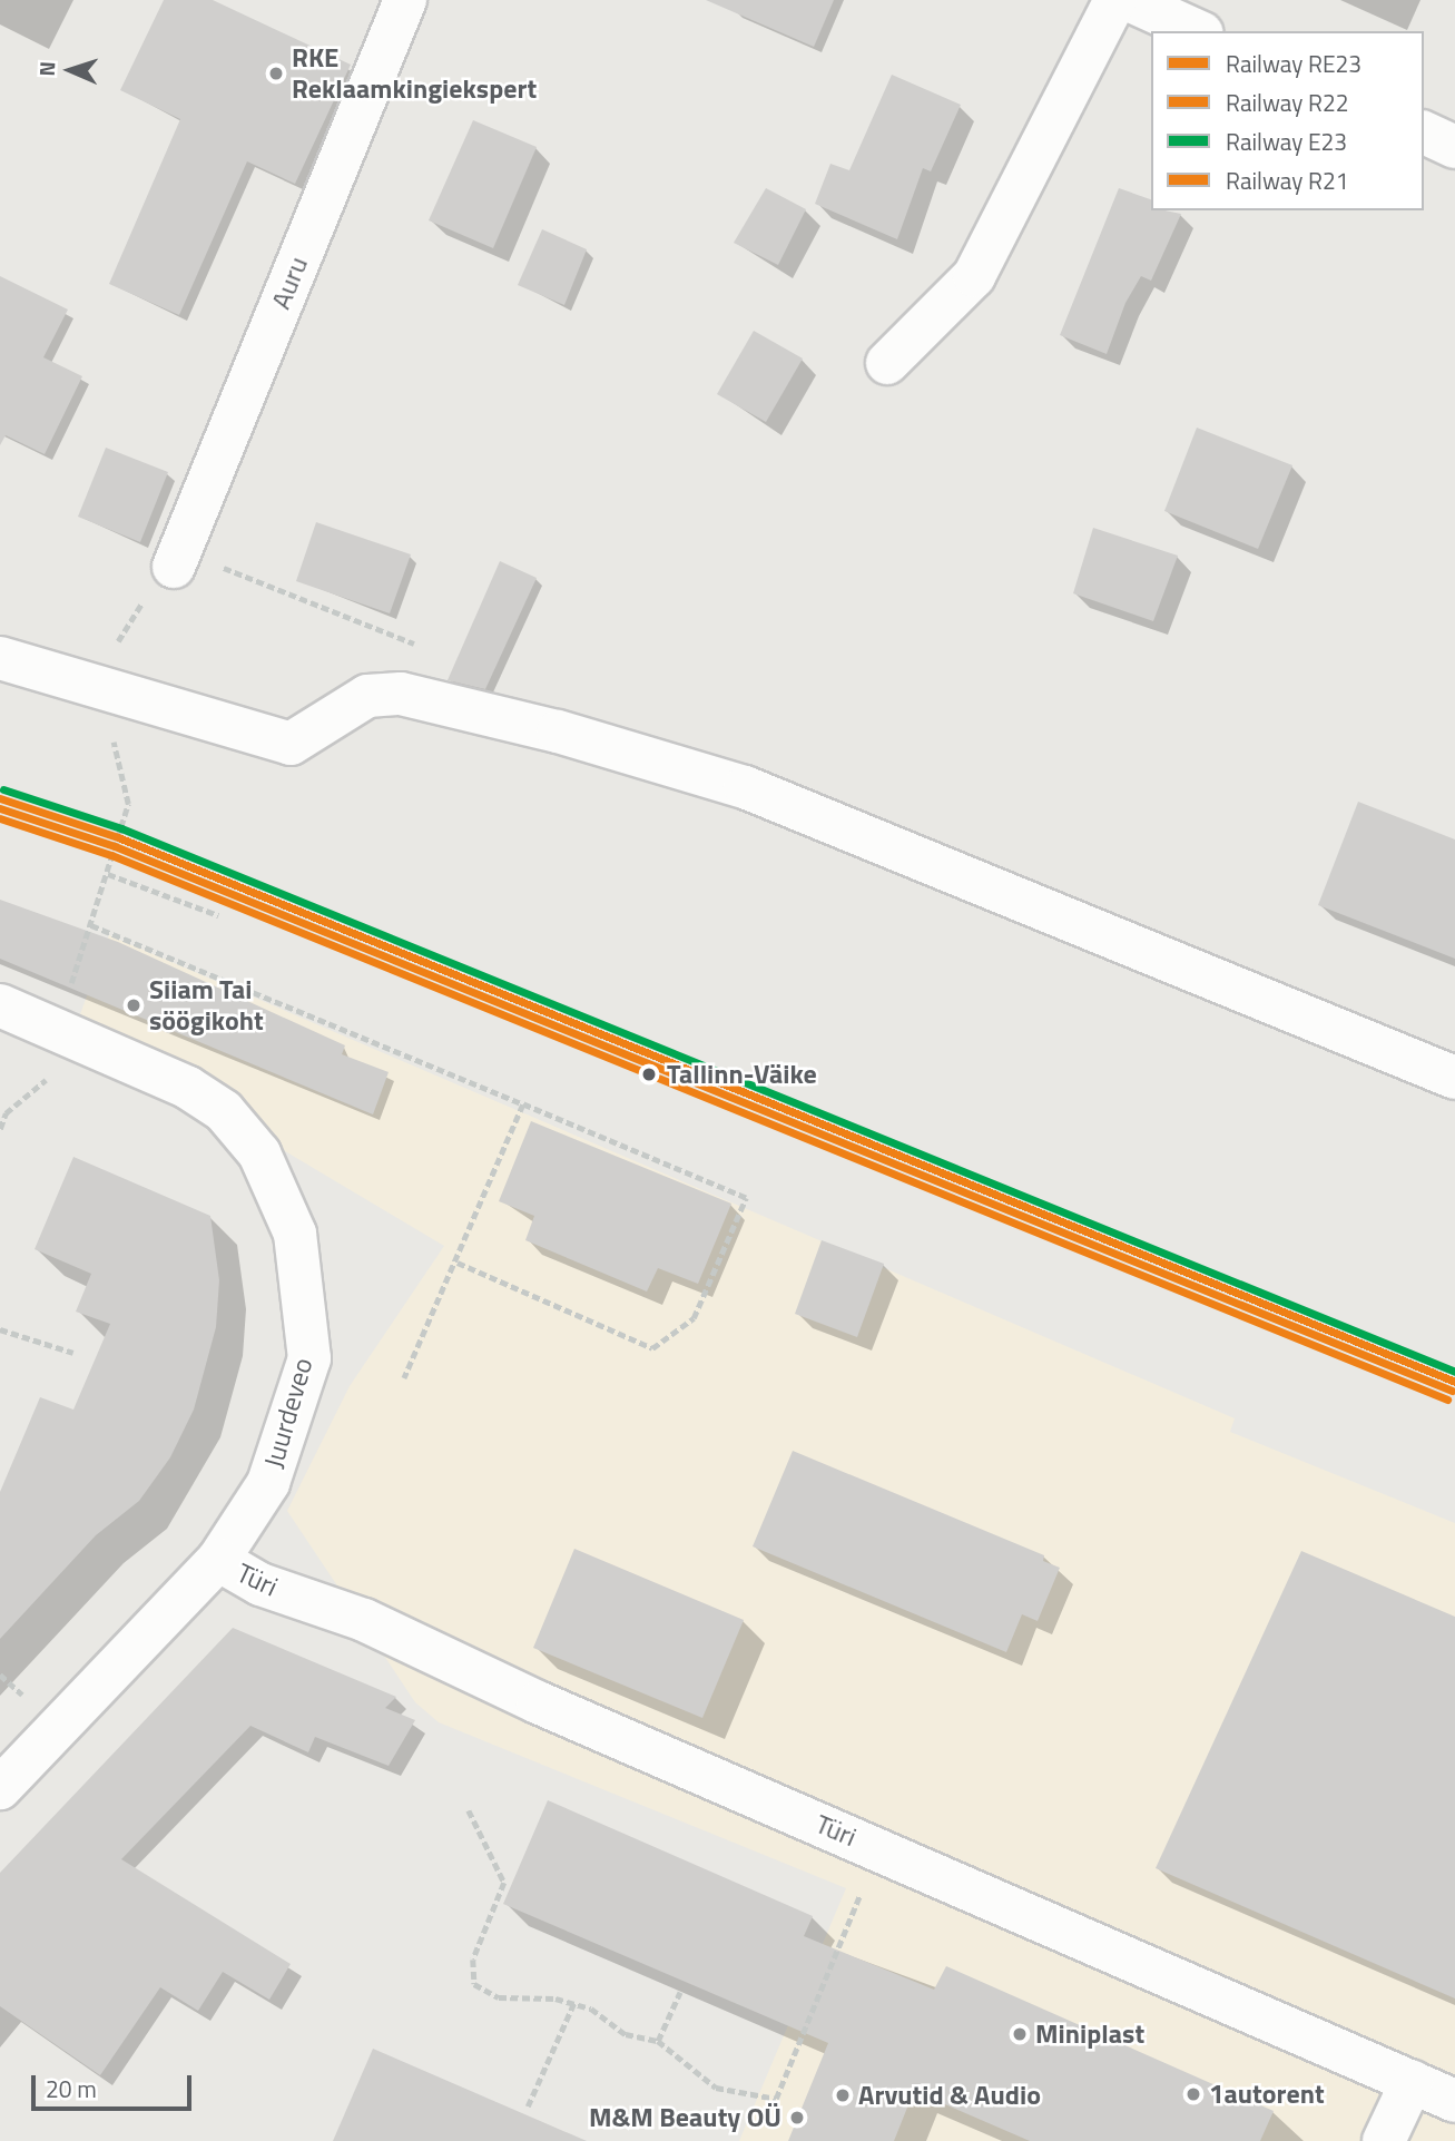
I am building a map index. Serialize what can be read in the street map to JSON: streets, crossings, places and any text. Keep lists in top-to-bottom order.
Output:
{
  "streets": {
    "street": ["Auru", "Juurdeveo", "Türi"]
  },
  "crossings": [
    ["Juurdeveo", "Türi"]
  ],
  "places": [
    "RKE Reklaamkingiekspert",
    "Siiam Tai söögikoht",
    "Tallinn-Väike",
    "Miniplast",
    "1autorent",
    "Arvutid & Audio",
    "M&M Beauty OÜ"
  ],
  "lines": [
    "rail line E23",
    "rail line RE23",
    "rail line R22",
    "rail line R21"
  ],
  "legend": [
    "Railway RE23",
    "Railway R22",
    "Railway E23",
    "Railway R21"
  ],
  "scale_bar": "20 m",
  "north": "left"
}
